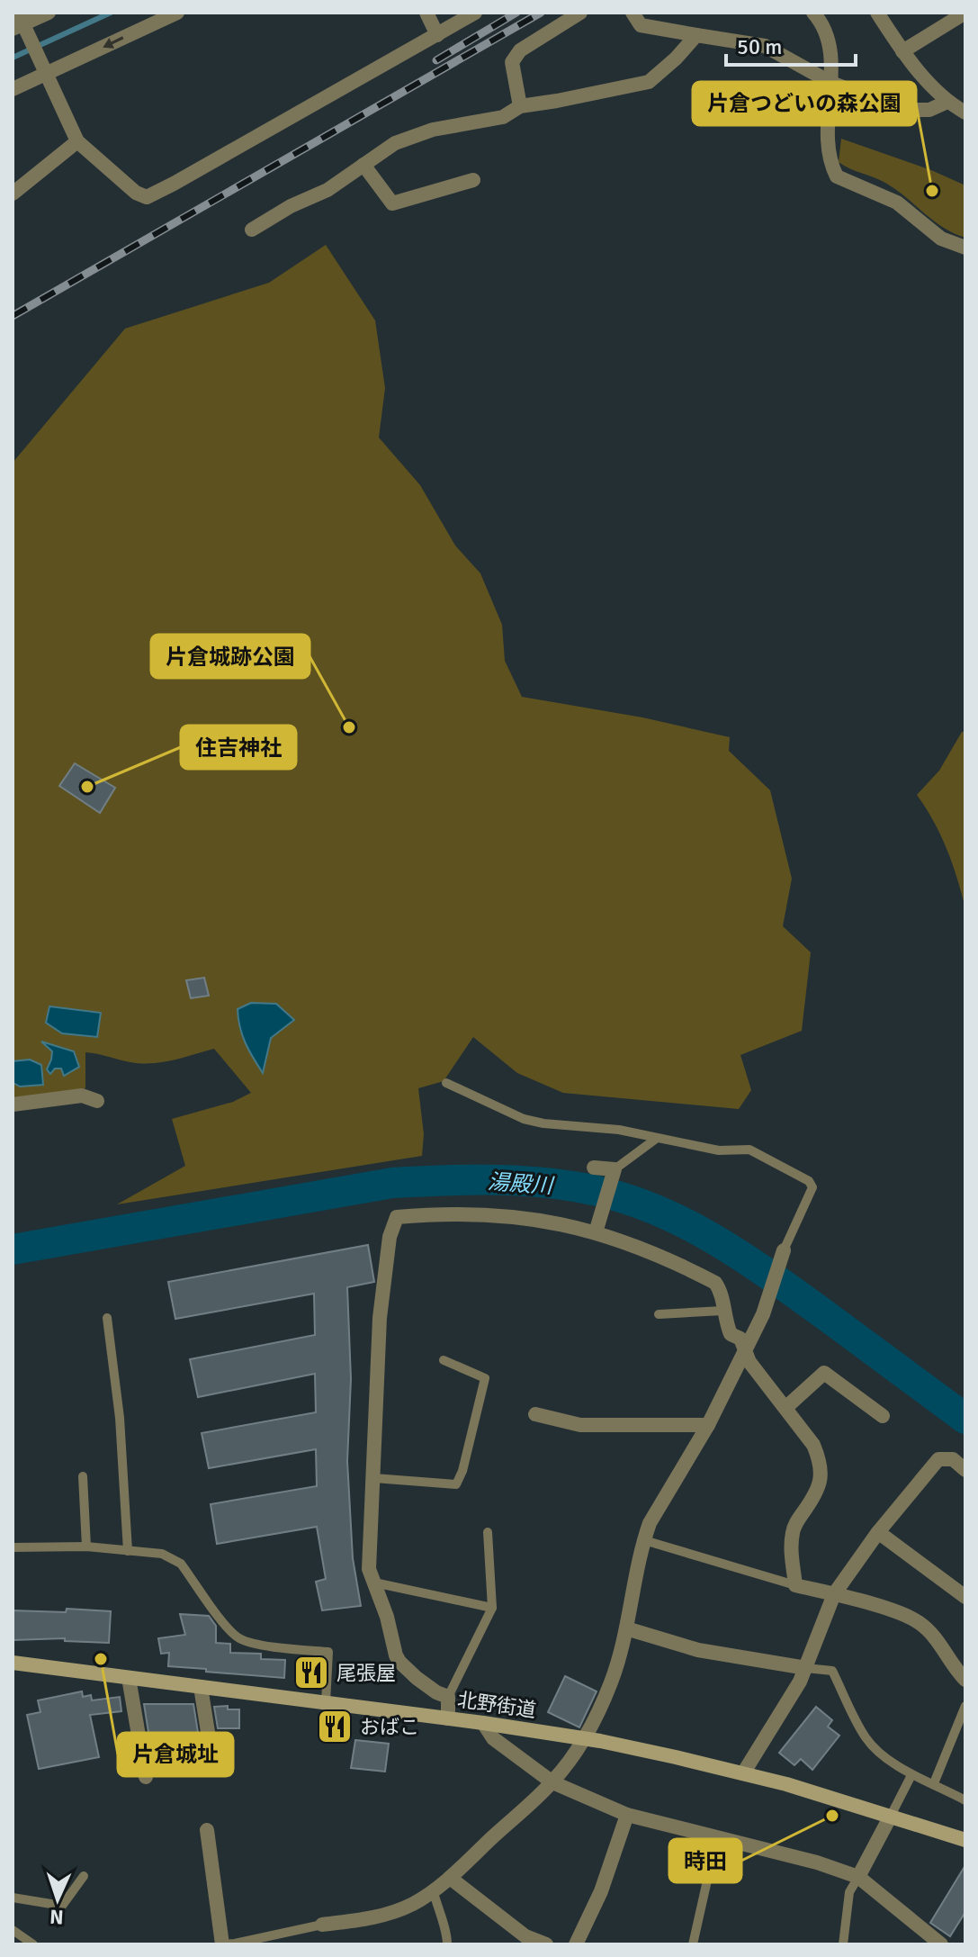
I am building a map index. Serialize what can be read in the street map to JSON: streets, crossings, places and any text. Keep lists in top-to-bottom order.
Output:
{
  "streets": {
    "main road": ["北野街道"]
  },
  "water": ["湯殿川"],
  "places": {
    "other": [
      "片倉つどいの森公園",
      "片倉城跡公園",
      "住吉神社",
      "片倉城址",
      "時田"
    ],
    "restaurant": ["尾張屋", "おばこ"]
  },
  "scale_bar": "50 m",
  "north": "bottom"
}
